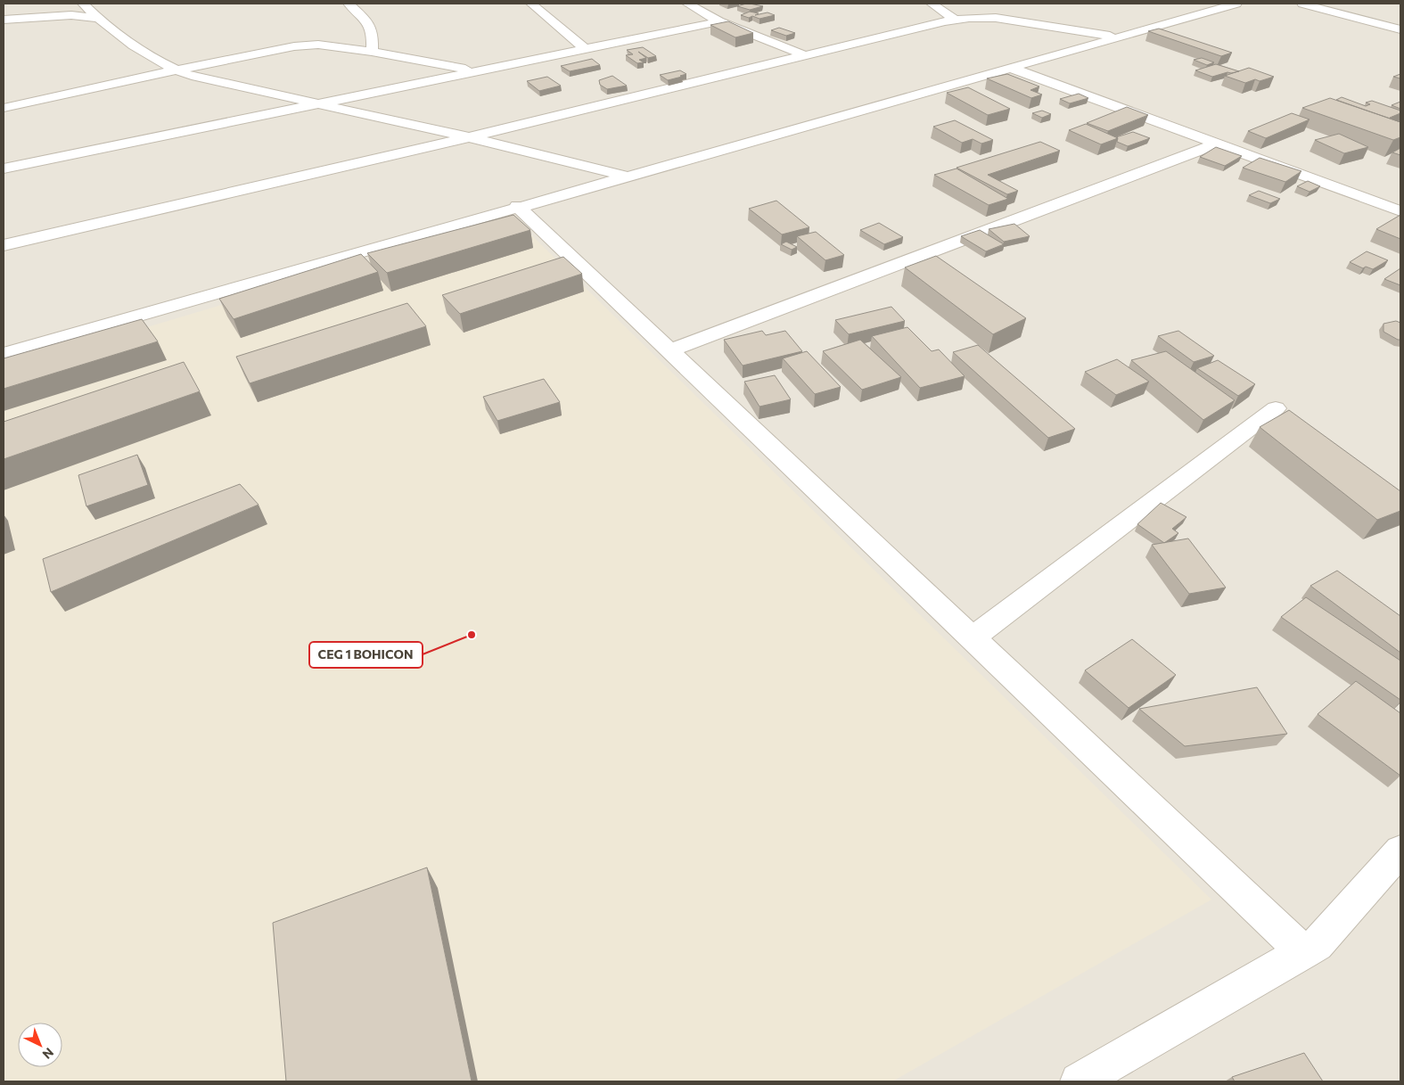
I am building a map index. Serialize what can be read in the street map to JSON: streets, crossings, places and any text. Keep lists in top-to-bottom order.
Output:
{
  "places": ["CEG 1 BOHICON"],
  "north": "bottom right"
}
